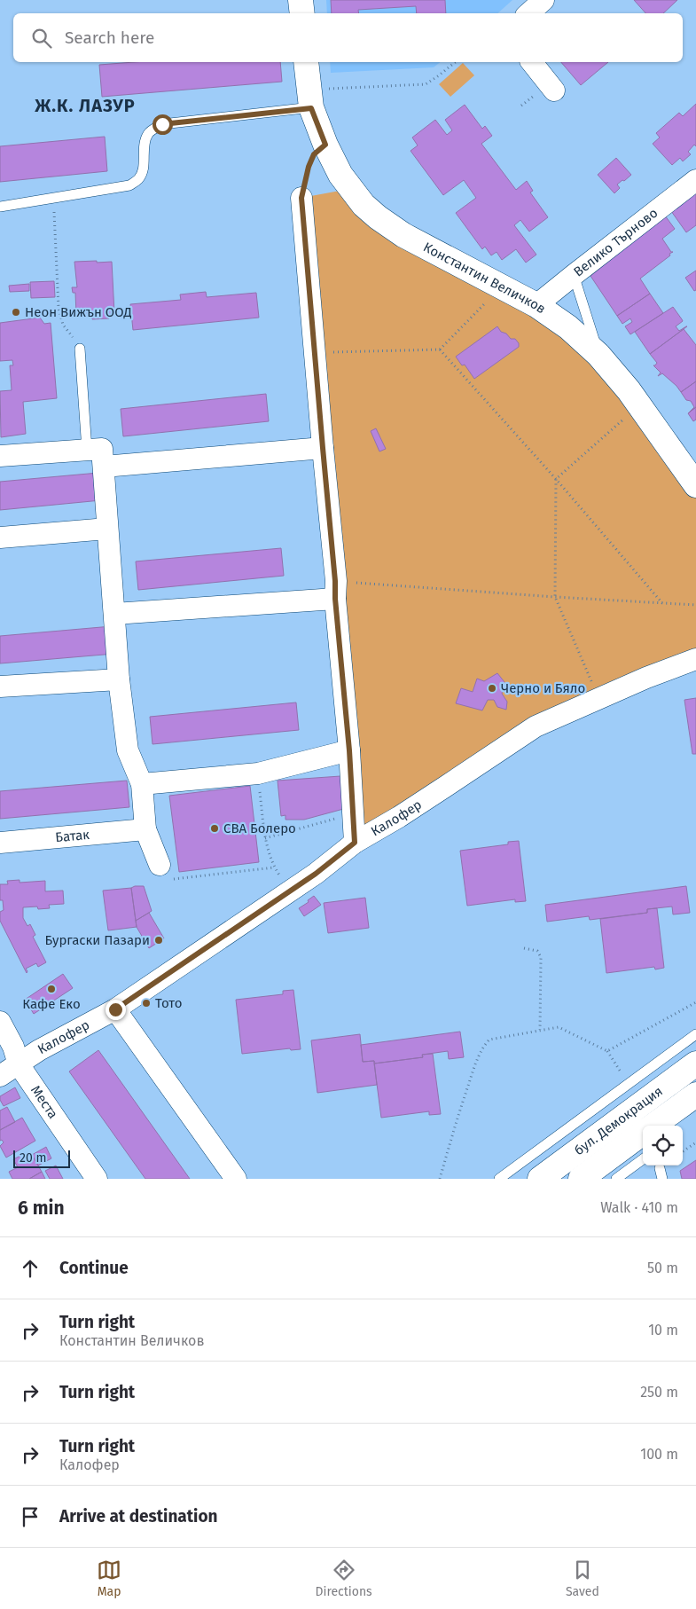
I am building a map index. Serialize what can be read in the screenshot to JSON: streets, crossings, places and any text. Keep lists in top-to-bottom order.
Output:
{
  "streets": {
    "main road": ["Константин Величков", "бул. Демокрация"],
    "street": [
      "Велико Търново",
      "Калофер",
      "Батак",
      "Места"
    ]
  },
  "crossings": [
    ["Велико Търново", "Константин Величков"],
    ["Калофер", "Места"]
  ],
  "districts": ["Ж.К. ЛАЗУР"],
  "places": [
    "Неон Вижън ООД",
    "Черно и Бяло",
    "CBA Болеро",
    "Бургаски Пазари",
    "Кафе Еко",
    "Тото"
  ],
  "scale_bar": "20 m",
  "page": {
    "search": "Search here",
    "scale": "20 m",
    "heading": ["6 min", "Walk · 410 m"],
    "list": [
      ["Continue", "50 m"],
      ["Turn right", "Константин Величков", "10 m"],
      ["Turn right", "250 m"],
      ["Turn right", "Калофер", "100 m"],
      "Arrive at destination"
    ],
    "nav": ["Map", "Directions", "Saved"]
  }
}
